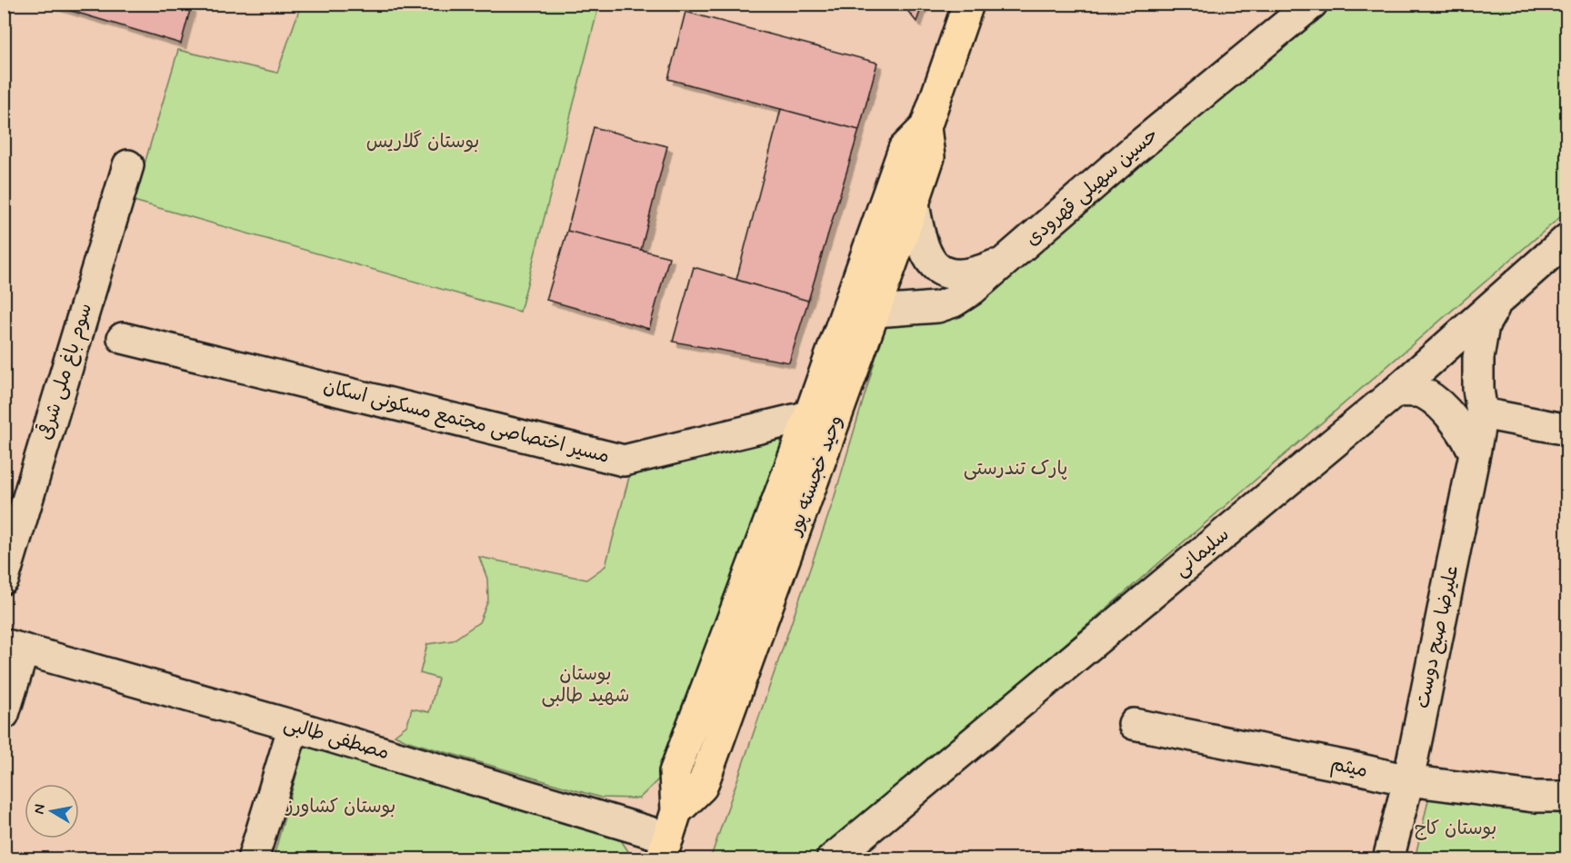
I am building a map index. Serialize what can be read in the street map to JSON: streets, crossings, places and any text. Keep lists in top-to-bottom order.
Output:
{
  "streets": {
    "main road": ["وحید خجسته پور"],
    "street": [
      "حسین سهیلی قهرودی",
      "سوم باغ ملی شرقی",
      "مسیر اختصاصی مجتمع مسکونی اسکان",
      "سلیمانی",
      "علیرضا صبح دوست",
      "مصطفی طالبی",
      "میثم"
    ]
  },
  "crossings": [
    ["حسین سهیلی قهرودی", "وحید خجسته پور"],
    ["مسیر اختصاصی مجتمع مسکونی اسکان", "وحید خجسته پور"],
    ["وحید خجسته پور", "مصطفی طالبی"],
    ["سلیمانی", "علیرضا صبح دوست"],
    ["علیرضا صبح دوست", "میثم"]
  ],
  "parks": [
    "بوستان گلاریس",
    "پارک تندرستی",
    "بوستان شهید طالبی",
    "بوستان کشاورز",
    "بوستان کاج"
  ],
  "north": "left"
}
